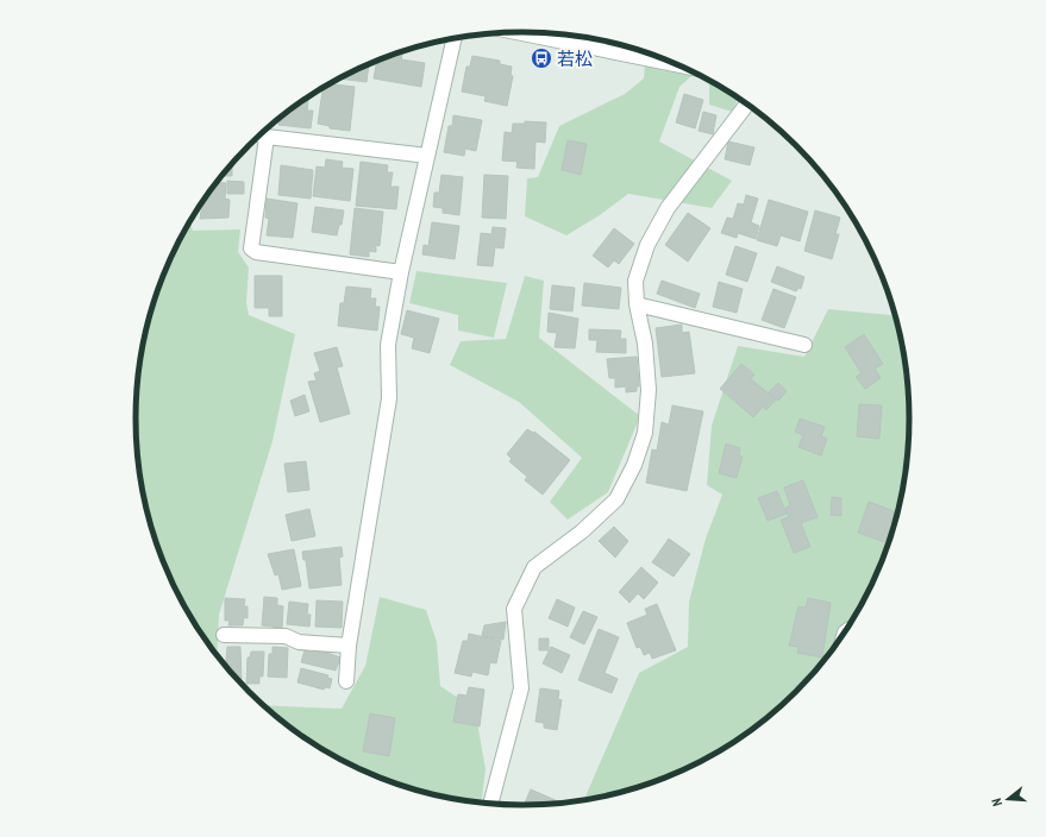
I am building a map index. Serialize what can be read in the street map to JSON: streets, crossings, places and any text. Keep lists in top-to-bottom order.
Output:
{
  "places": {
    "bus stop": ["若松"]
  },
  "north": "left"
}
